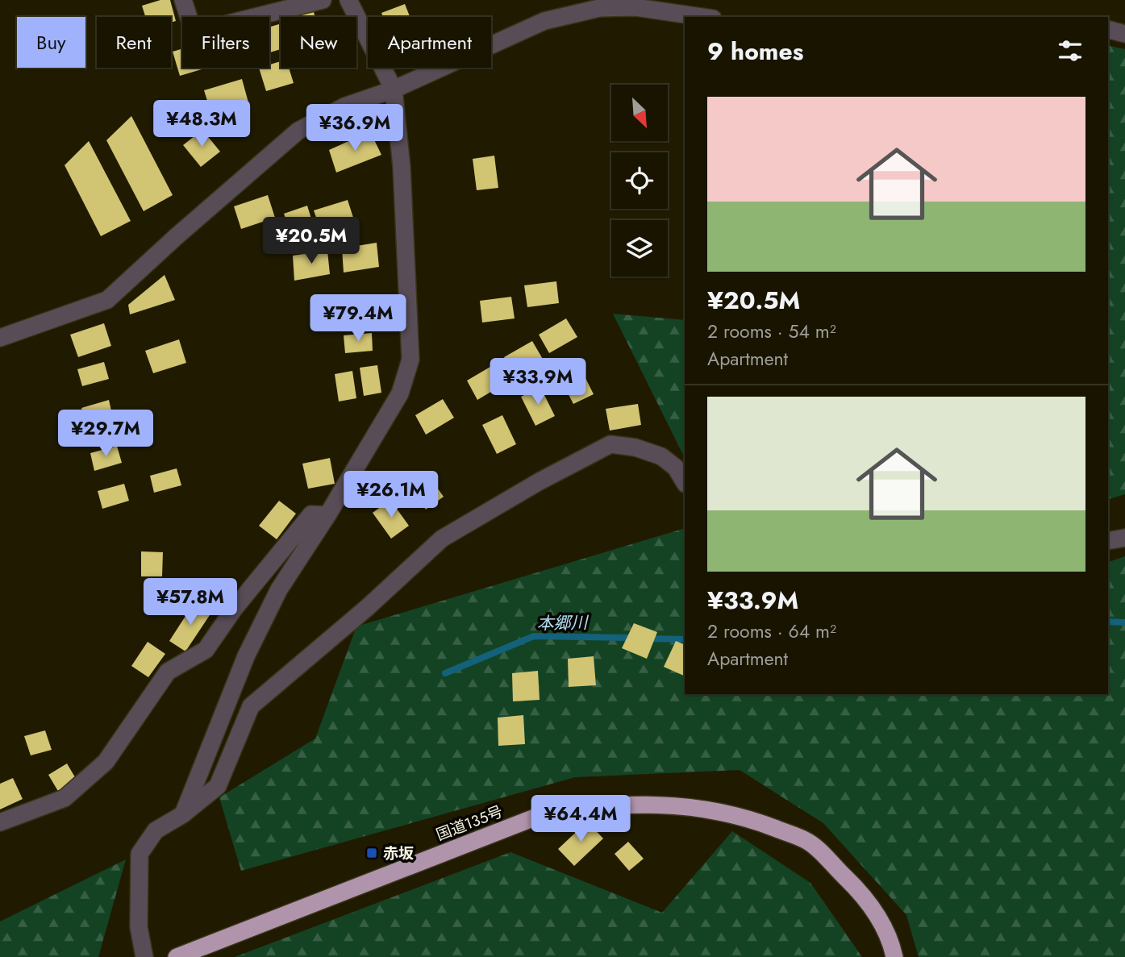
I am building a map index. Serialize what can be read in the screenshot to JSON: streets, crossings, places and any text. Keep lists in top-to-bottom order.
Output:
{
  "streets": {
    "highway": ["国道135号"]
  },
  "water": ["本郷川"],
  "places": {
    "transit": ["赤坂"]
  },
  "north": "bottom right",
  "page": {
    "chip": [
      "Buy",
      "Rent",
      "Filters",
      "New",
      "Apartment"
    ],
    "heading": "9 homes",
    "list": [
      {
        "name": "¥20.5M",
        "note": "2 rooms · 54 m² · Apartment"
      },
      {
        "name": "¥33.9M",
        "note": "2 rooms · 64 m² · Apartment"
      }
    ],
    "price": [
      "¥48.3M",
      "¥36.9M",
      "¥20.5M",
      "¥79.4M",
      "¥33.9M",
      "¥29.7M",
      "¥26.1M",
      "¥57.8M",
      "¥64.4M"
    ]
  }
}
